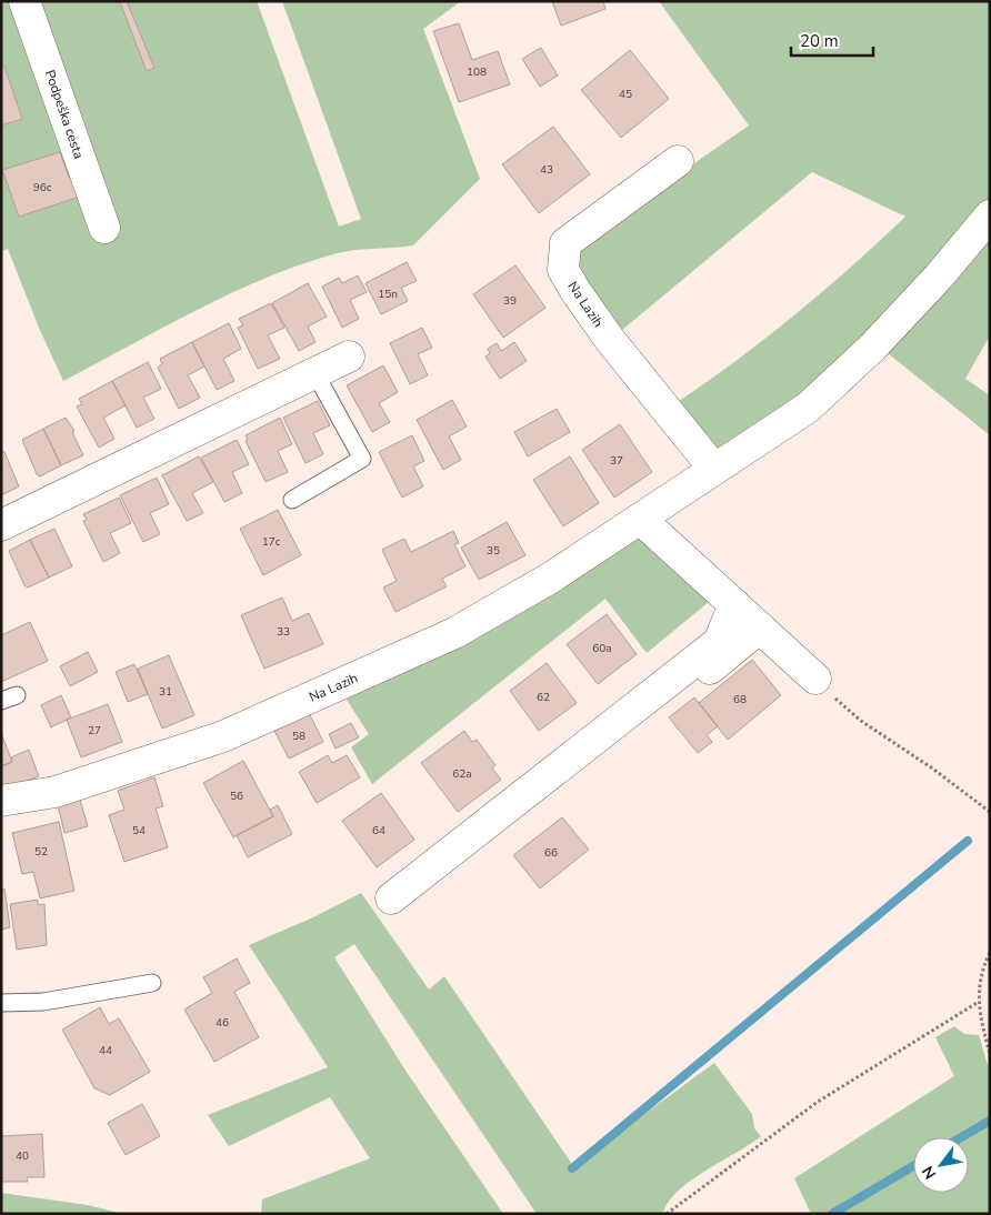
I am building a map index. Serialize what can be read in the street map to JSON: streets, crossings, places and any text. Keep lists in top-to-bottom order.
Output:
{
  "streets": {
    "street": ["Podpeška cesta", "Na Lazih"]
  },
  "house_numbers": [
    "108",
    "45",
    "43",
    "96c",
    "15n",
    "39",
    "37",
    "17c",
    "35",
    "33",
    "60a",
    "31",
    "62",
    "68",
    "27",
    "58",
    "62a",
    "56",
    "54",
    "64",
    "52",
    "66",
    "46",
    "44",
    "40"
  ],
  "scale_bar": "20 m",
  "north": "bottom left"
}
